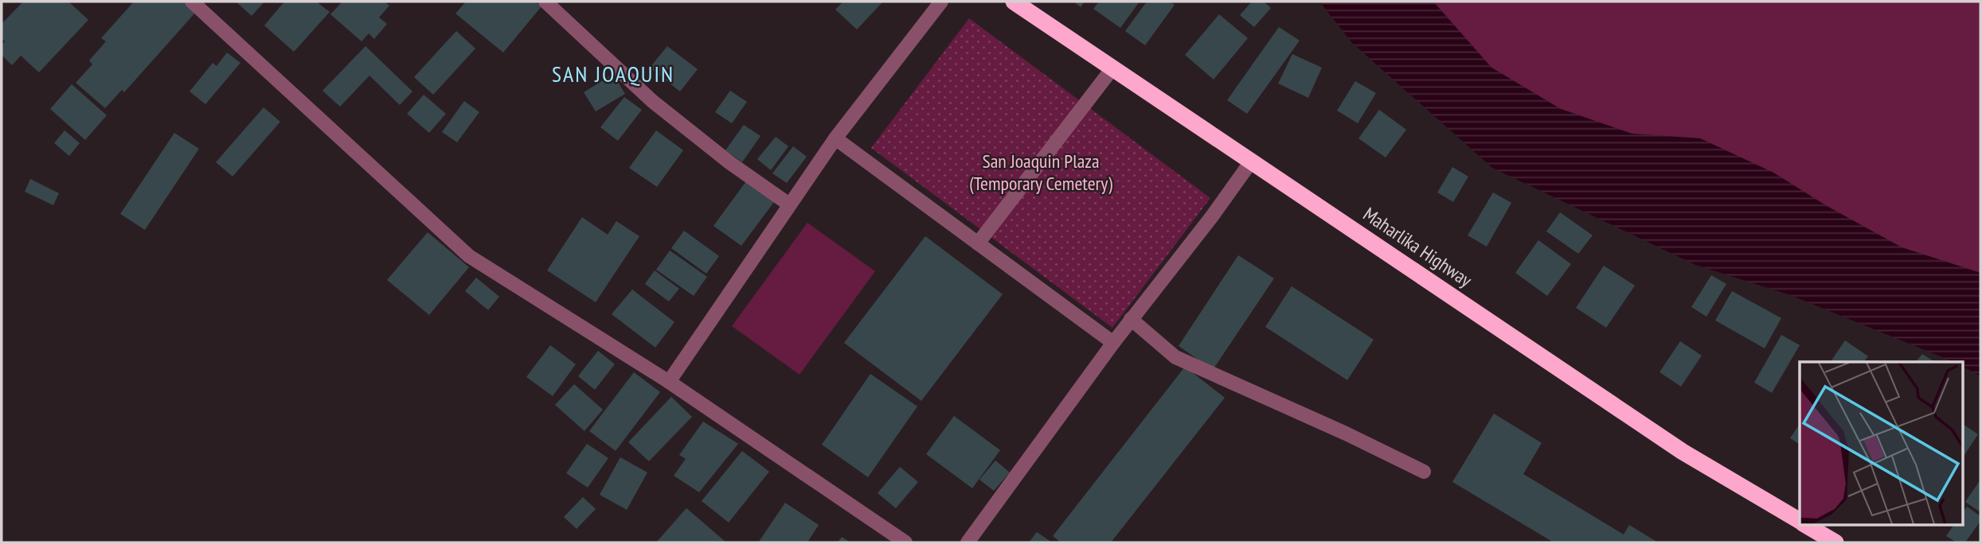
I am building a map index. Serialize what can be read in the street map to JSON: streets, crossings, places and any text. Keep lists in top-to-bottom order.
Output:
{
  "streets": {
    "highway": ["Maharlika Highway"]
  },
  "districts": ["SAN JOAQUIN"],
  "parks": ["San Joaquin Plaza (Temporary Cemetery)"]
}
